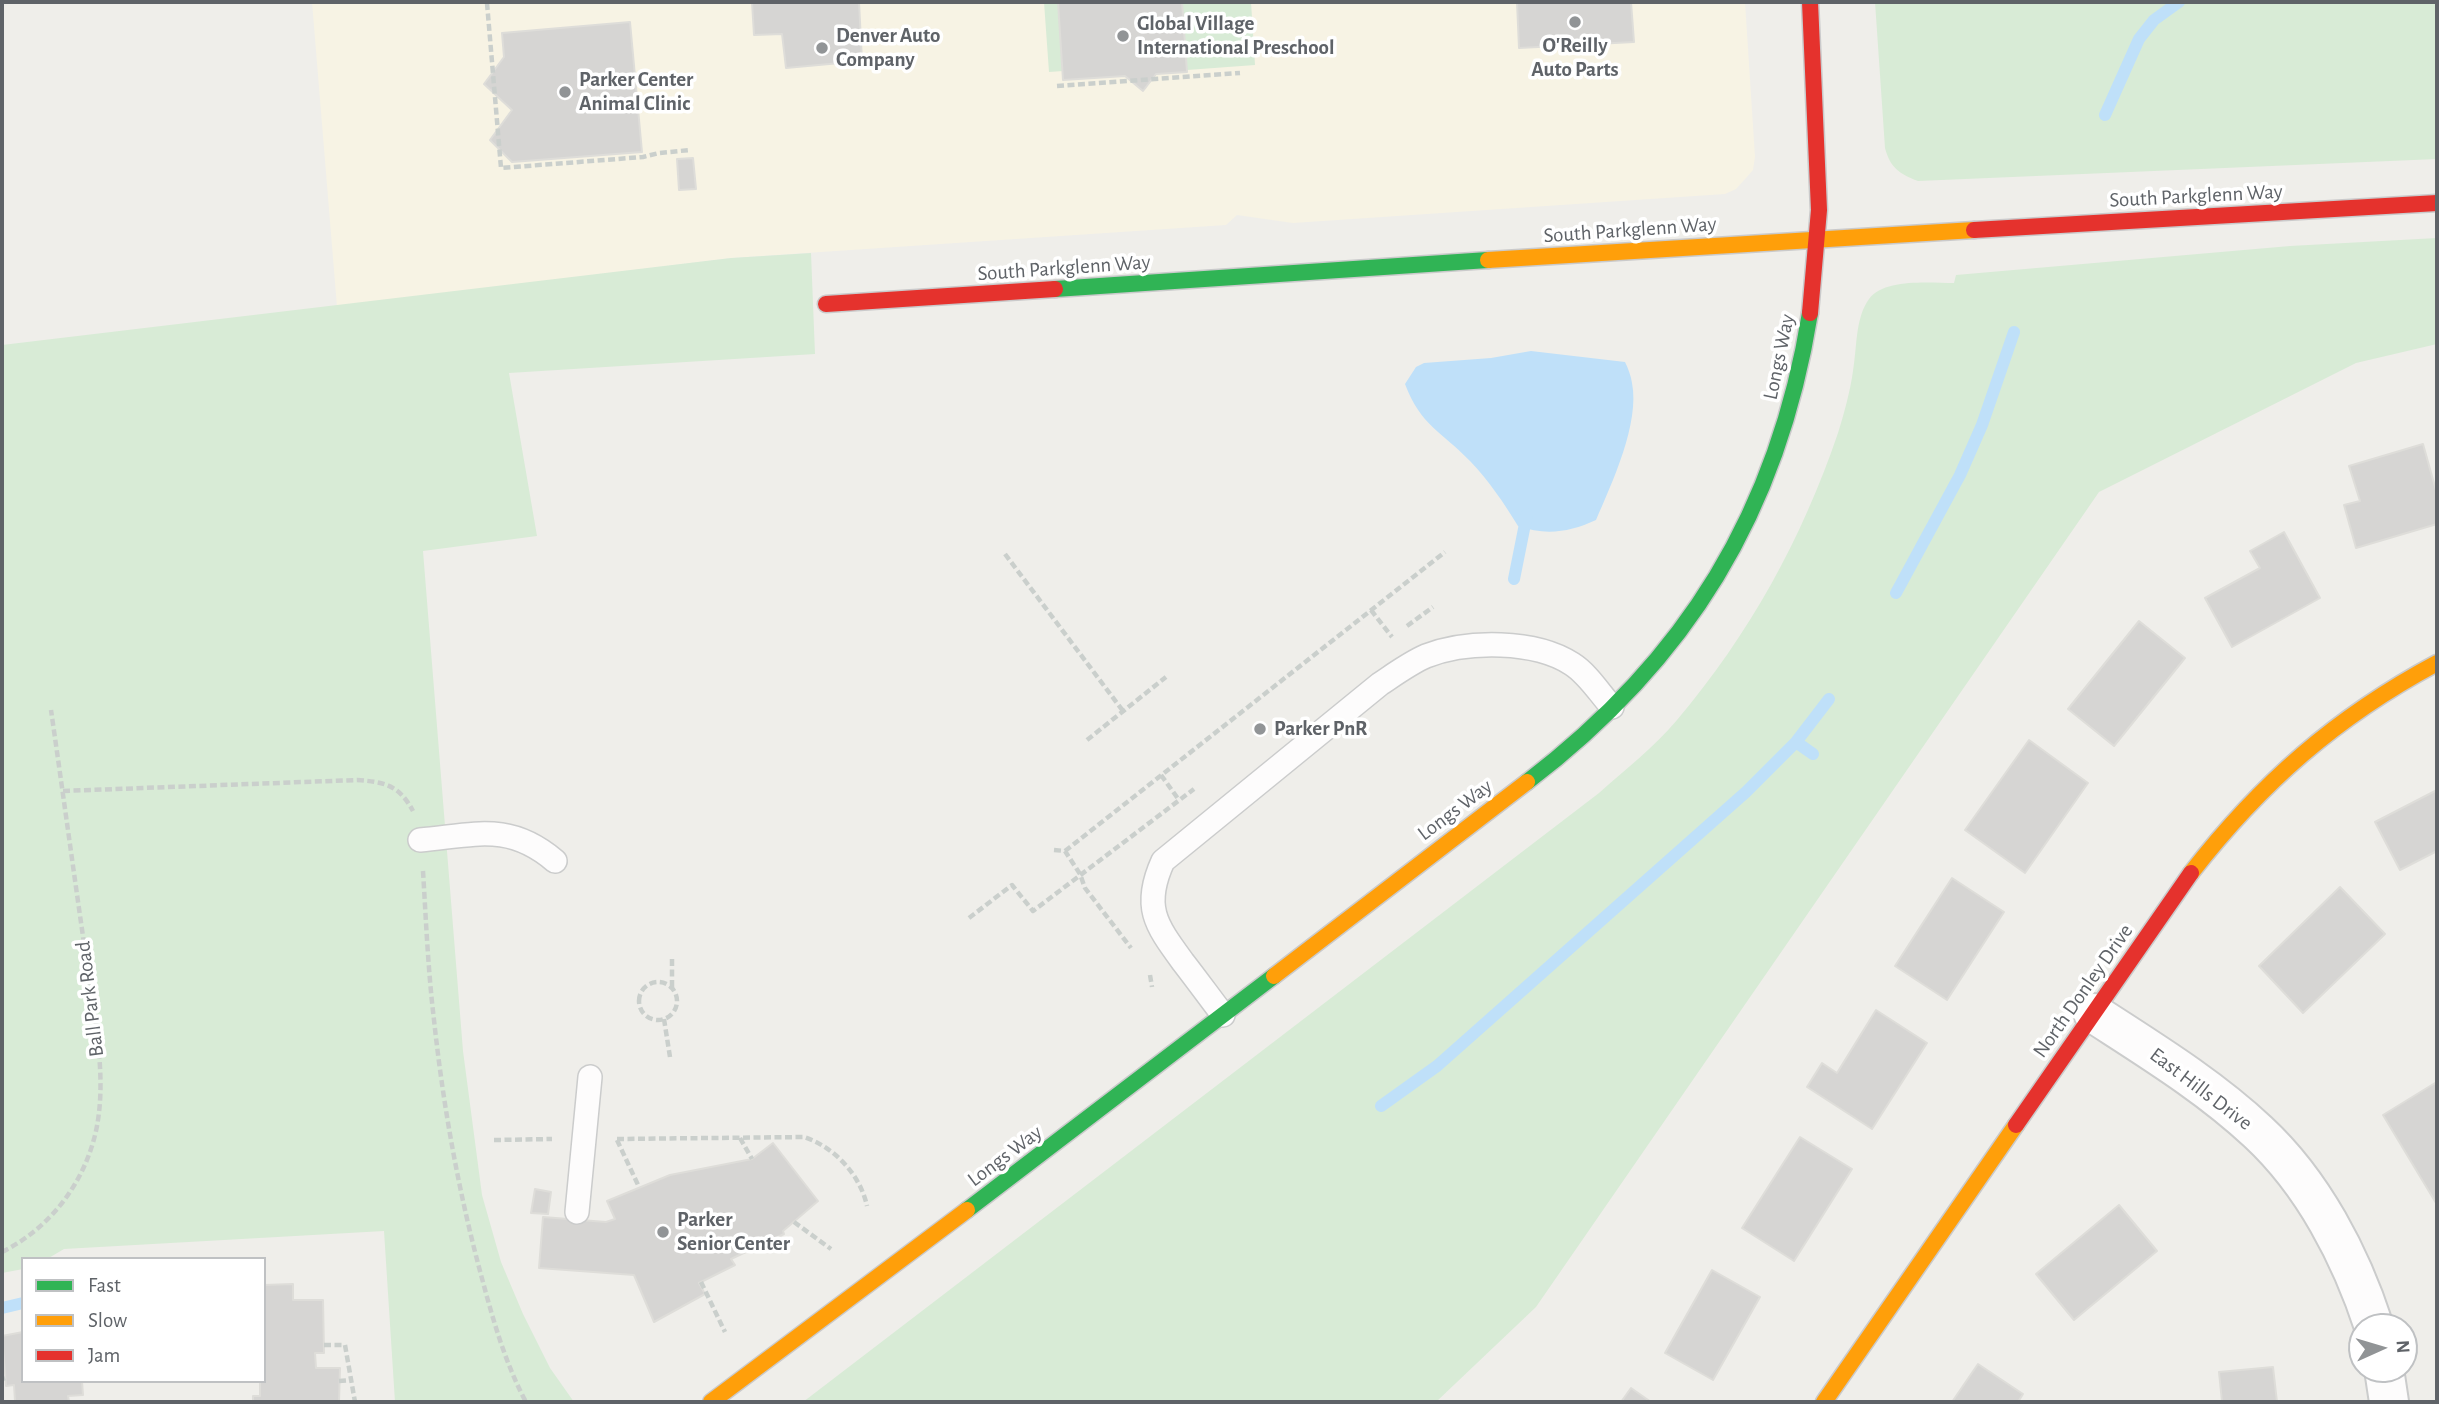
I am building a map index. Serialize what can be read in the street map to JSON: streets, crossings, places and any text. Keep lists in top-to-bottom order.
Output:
{
  "streets": {
    "street": [
      "South Parkglenn Way",
      "Longs Way",
      "North Donley Drive",
      "East Hills Drive"
    ],
    "path": ["Ball Park Road"]
  },
  "crossings": [
    ["South Parkglenn Way", "Longs Way"],
    ["North Donley Drive", "East Hills Drive"]
  ],
  "places": [
    "O'Reilly Auto Parts",
    "Global Village International Preschool",
    "Denver Auto Company",
    "Parker Center Animal Clinic",
    "Parker PnR",
    "Parker Senior Center"
  ],
  "legend": ["Fast", "Slow", "Jam"],
  "north": "right"
}
